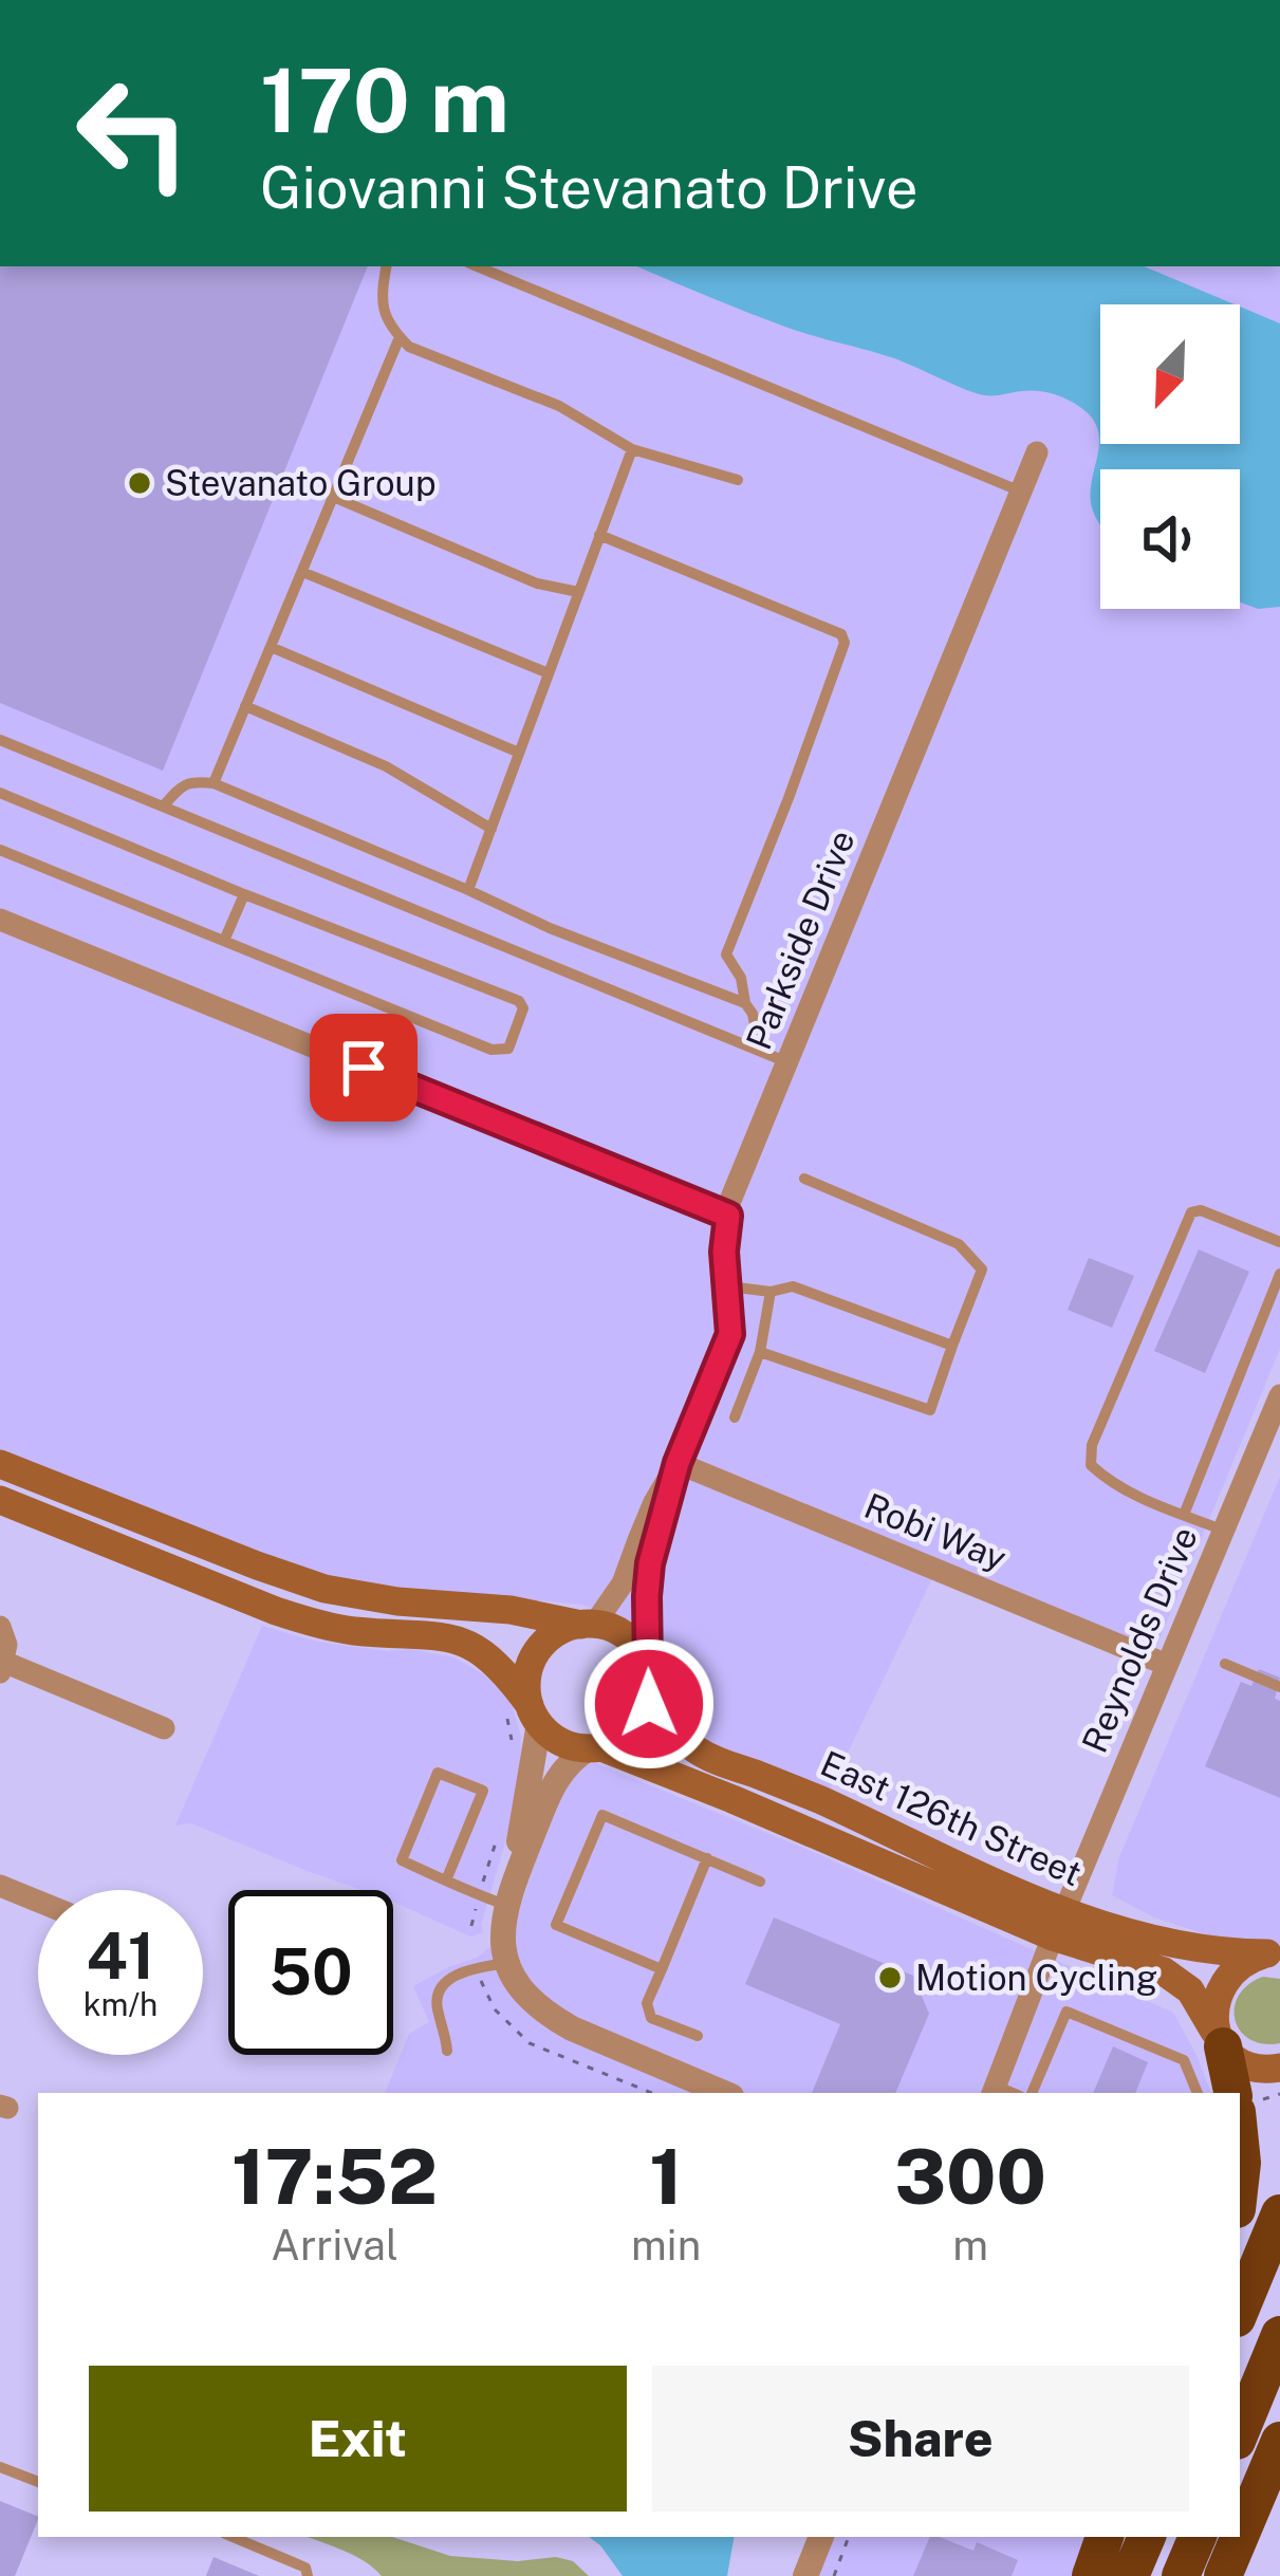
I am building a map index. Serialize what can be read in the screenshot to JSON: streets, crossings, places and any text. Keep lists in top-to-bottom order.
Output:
{
  "streets": {
    "main road": ["East 126th Street"],
    "street": ["Parkside Drive", "Robi Way", "Reynolds Drive"]
  },
  "crossings": [
    ["Parkside Drive", "Robi Way"],
    ["Parkside Drive", "East 126th Street"],
    ["Robi Way", "Reynolds Drive"],
    ["Reynolds Drive", "East 126th Street"]
  ],
  "places": ["Stevanato Group", "Motion Cycling"],
  "north": "bottom left",
  "page": {
    "turn": ["170 m", "Giovanni Stevanato Drive"],
    "speed": "41 km/h",
    "limit": "50",
    "eta": [
      "17:52",
      "Arrival",
      "1",
      "min",
      "300",
      "m"
    ],
    "buttons": ["Exit", "Share"]
  }
}
